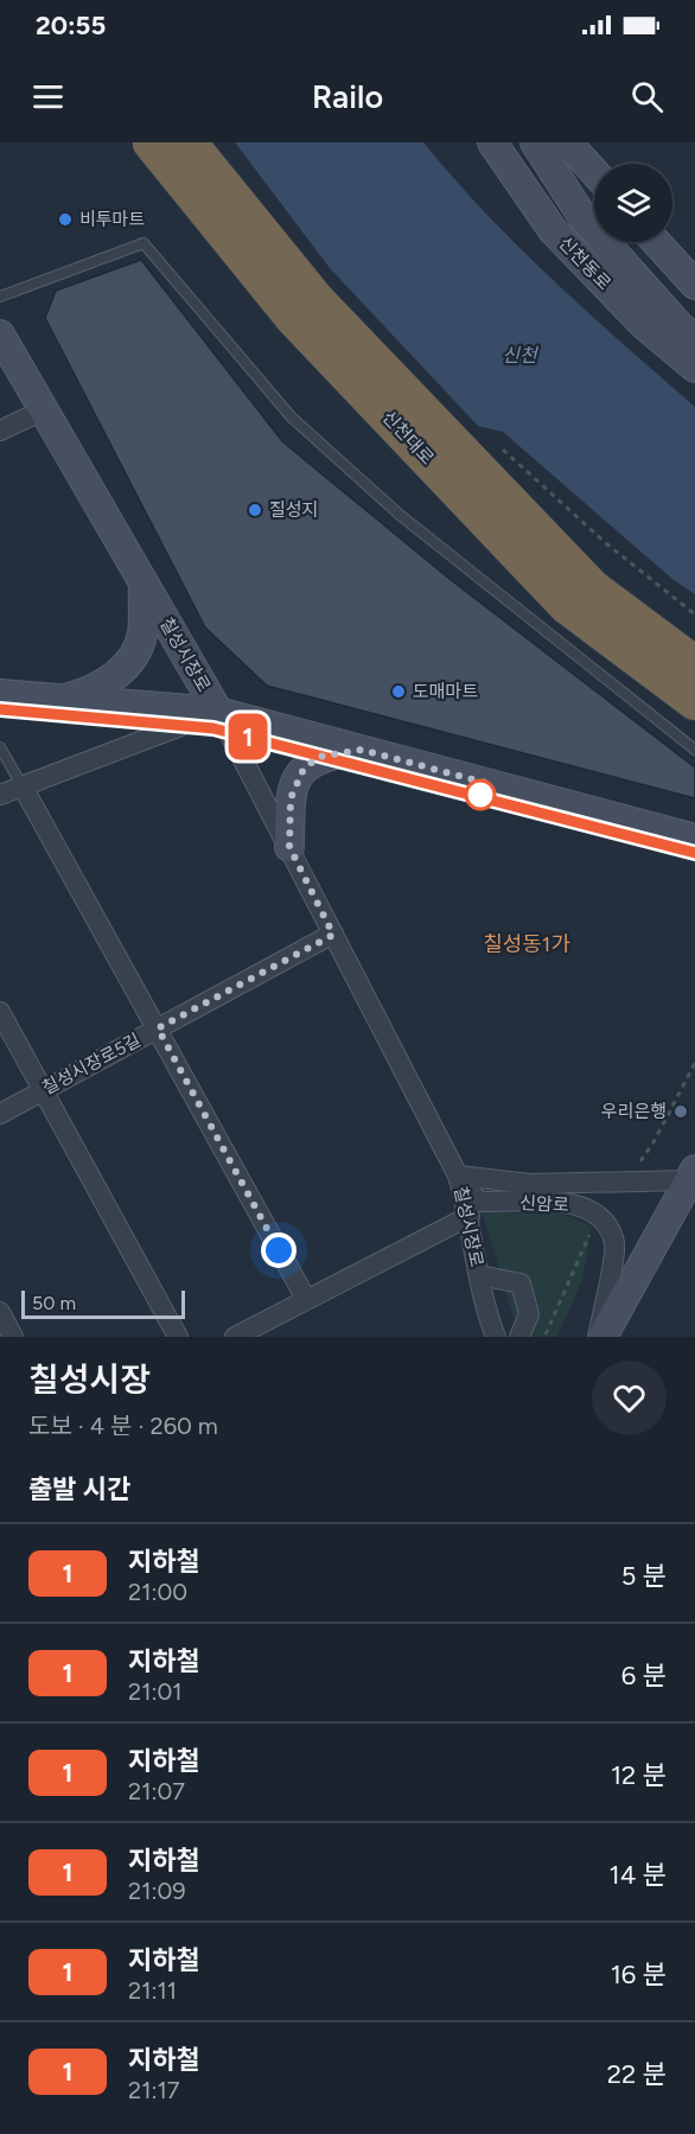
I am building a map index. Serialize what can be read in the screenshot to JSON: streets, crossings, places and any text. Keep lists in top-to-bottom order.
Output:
{
  "streets": {
    "highway": ["신천대로"],
    "street": [
      "신천동로",
      "칠성시장로",
      "칠성시장로5길",
      "신암로"
    ]
  },
  "crossings": [
    ["칠성시장로", "칠성시장로5길"],
    ["칠성시장로", "신암로"]
  ],
  "districts": ["칠성동1가"],
  "water": ["신천"],
  "places": [
    "비투마트",
    "질성지",
    "도매마트",
    "우리은행"
  ],
  "lines": ["metro line 1"],
  "scale_bar": "50 m",
  "page": {
    "status": "20:55",
    "header": "Railo",
    "on_map": "1",
    "scale": "50 m",
    "heading": [
      ["칠성시장", "도보 · 4 분 · 260 m"],
      "출발 시간"
    ],
    "list": [
      {
        "mark": "1",
        "name": "지하철",
        "note": "21:00",
        "value": "5 분"
      },
      {
        "mark": "1",
        "name": "지하철",
        "note": "21:01",
        "value": "6 분"
      },
      {
        "mark": "1",
        "name": "지하철",
        "note": "21:07",
        "value": "12 분"
      },
      {
        "mark": "1",
        "name": "지하철",
        "note": "21:09",
        "value": "14 분"
      },
      {
        "mark": "1",
        "name": "지하철",
        "note": "21:11",
        "value": "16 분"
      },
      {
        "mark": "1",
        "name": "지하철",
        "note": "21:17",
        "value": "22 분"
      }
    ]
  }
}
